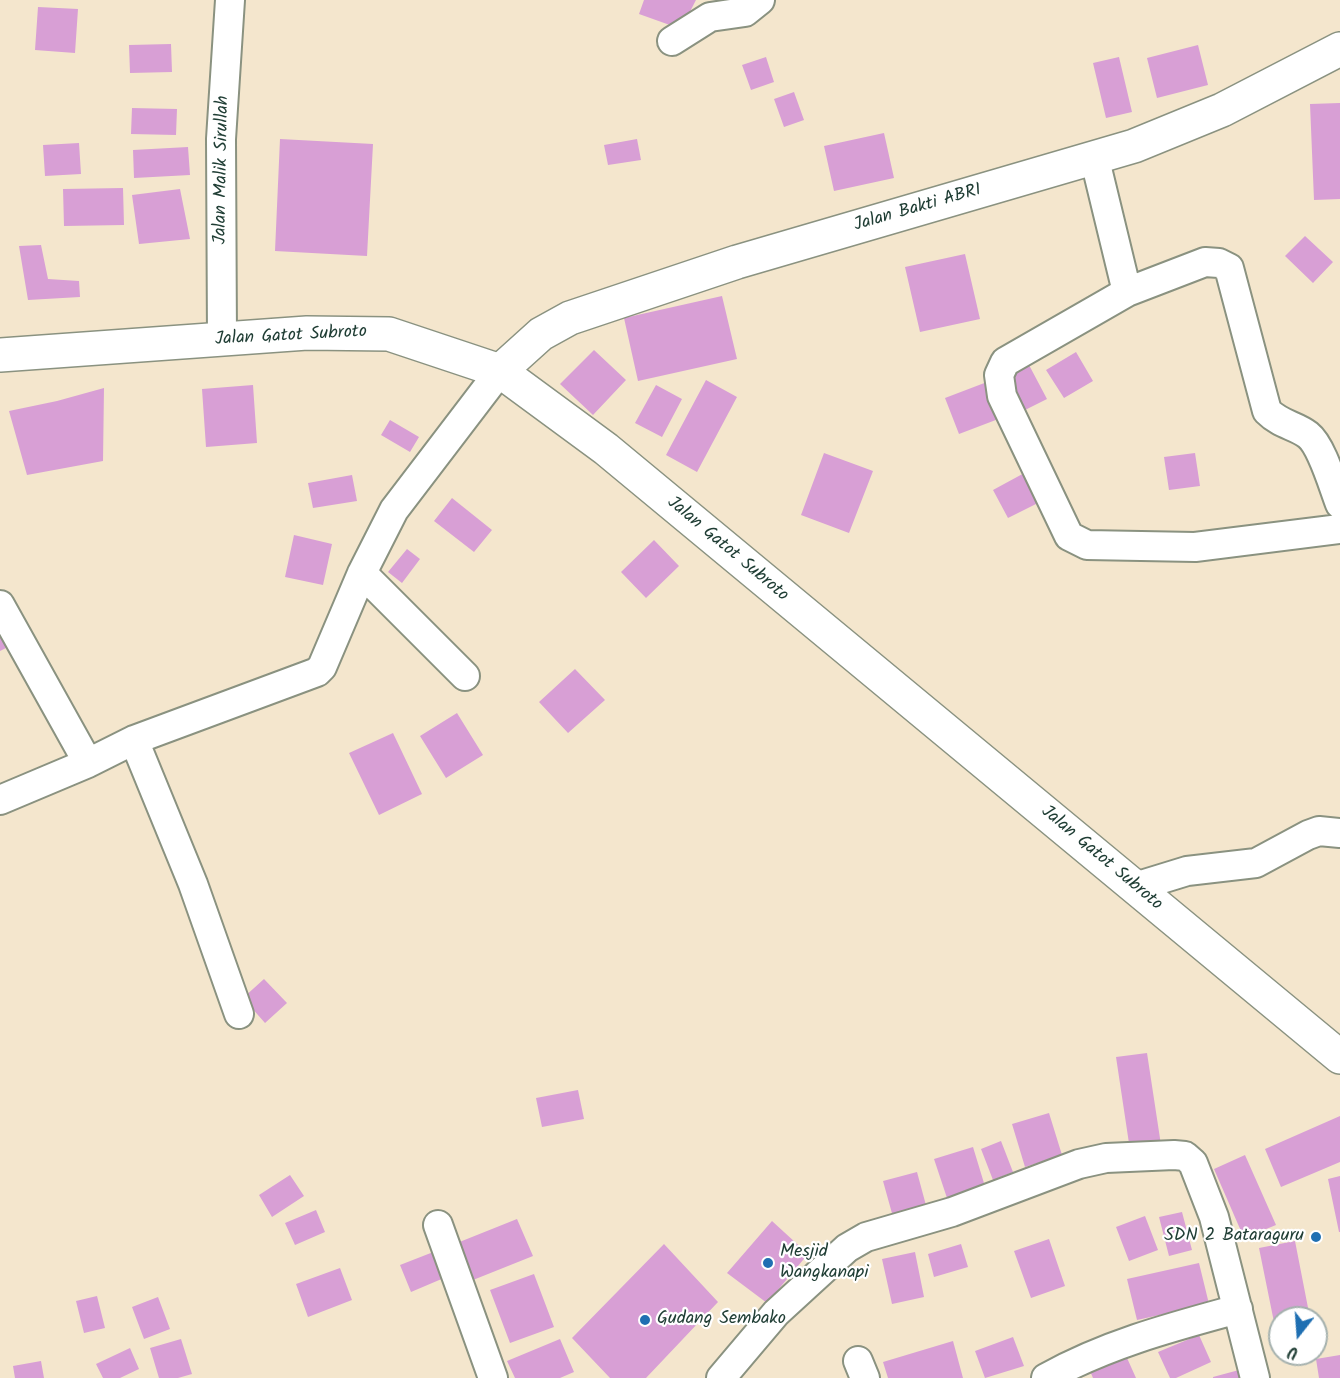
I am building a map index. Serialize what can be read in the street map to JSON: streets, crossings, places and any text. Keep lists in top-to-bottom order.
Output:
{
  "streets": {
    "main road": ["Jalan Bakti ABRI", "Jalan Gatot Subroto"],
    "street": ["Jalan Malik Sirullah"]
  },
  "crossings": [
    ["Jalan Malik Sirullah", "Jalan Gatot Subroto"],
    ["Jalan Bakti ABRI", "Jalan Gatot Subroto"]
  ],
  "places": ["SDN 2 Bataraguru", "Mesjid Wangkanapi", "Gudang Sembako"],
  "north": "bottom"
}
